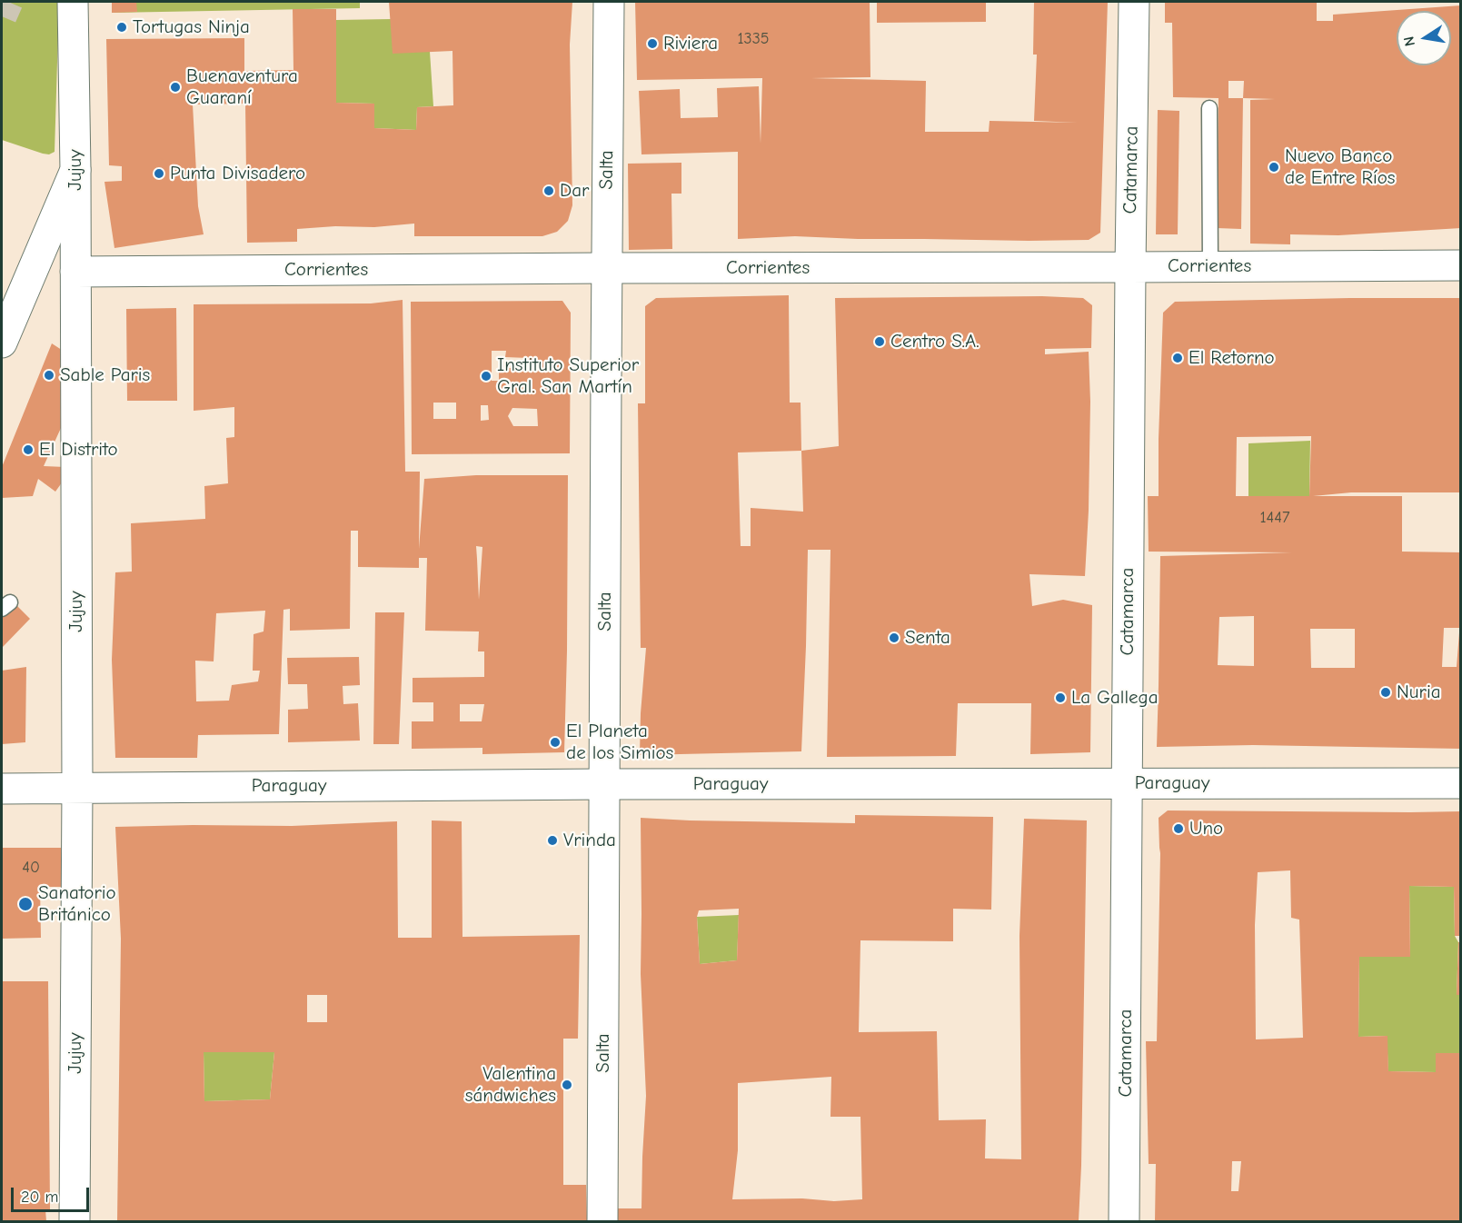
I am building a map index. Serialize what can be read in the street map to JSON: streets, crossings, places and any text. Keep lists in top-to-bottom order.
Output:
{
  "streets": {
    "street": [
      "Jujuy",
      "Salta",
      "Catamarca",
      "Corrientes",
      "Paraguay"
    ]
  },
  "crossings": [
    ["Jujuy", "Corrientes"],
    ["Jujuy", "Paraguay"],
    ["Salta", "Corrientes"],
    ["Salta", "Paraguay"],
    ["Catamarca", "Corrientes"],
    ["Catamarca", "Paraguay"]
  ],
  "places": [
    "Tortugas Ninja",
    "Riviera",
    "Buenaventura Guaraní",
    "Nuevo Banco de Entre Ríos",
    "Punta Divisadero",
    "Dar",
    "Centro S.A.",
    "El Retorno",
    "Sable Paris",
    "Instituto Superior Gral. San Martín",
    "El Distrito",
    "Senta",
    "Nuria",
    "La Gallega",
    "El Planeta de los Simios",
    "Uno",
    "Vrinda",
    "Sanatorio Británico",
    "Valentina sándwiches"
  ],
  "house_numbers": ["1335", "1447", "40"],
  "scale_bar": "20 m",
  "north": "left"
}
